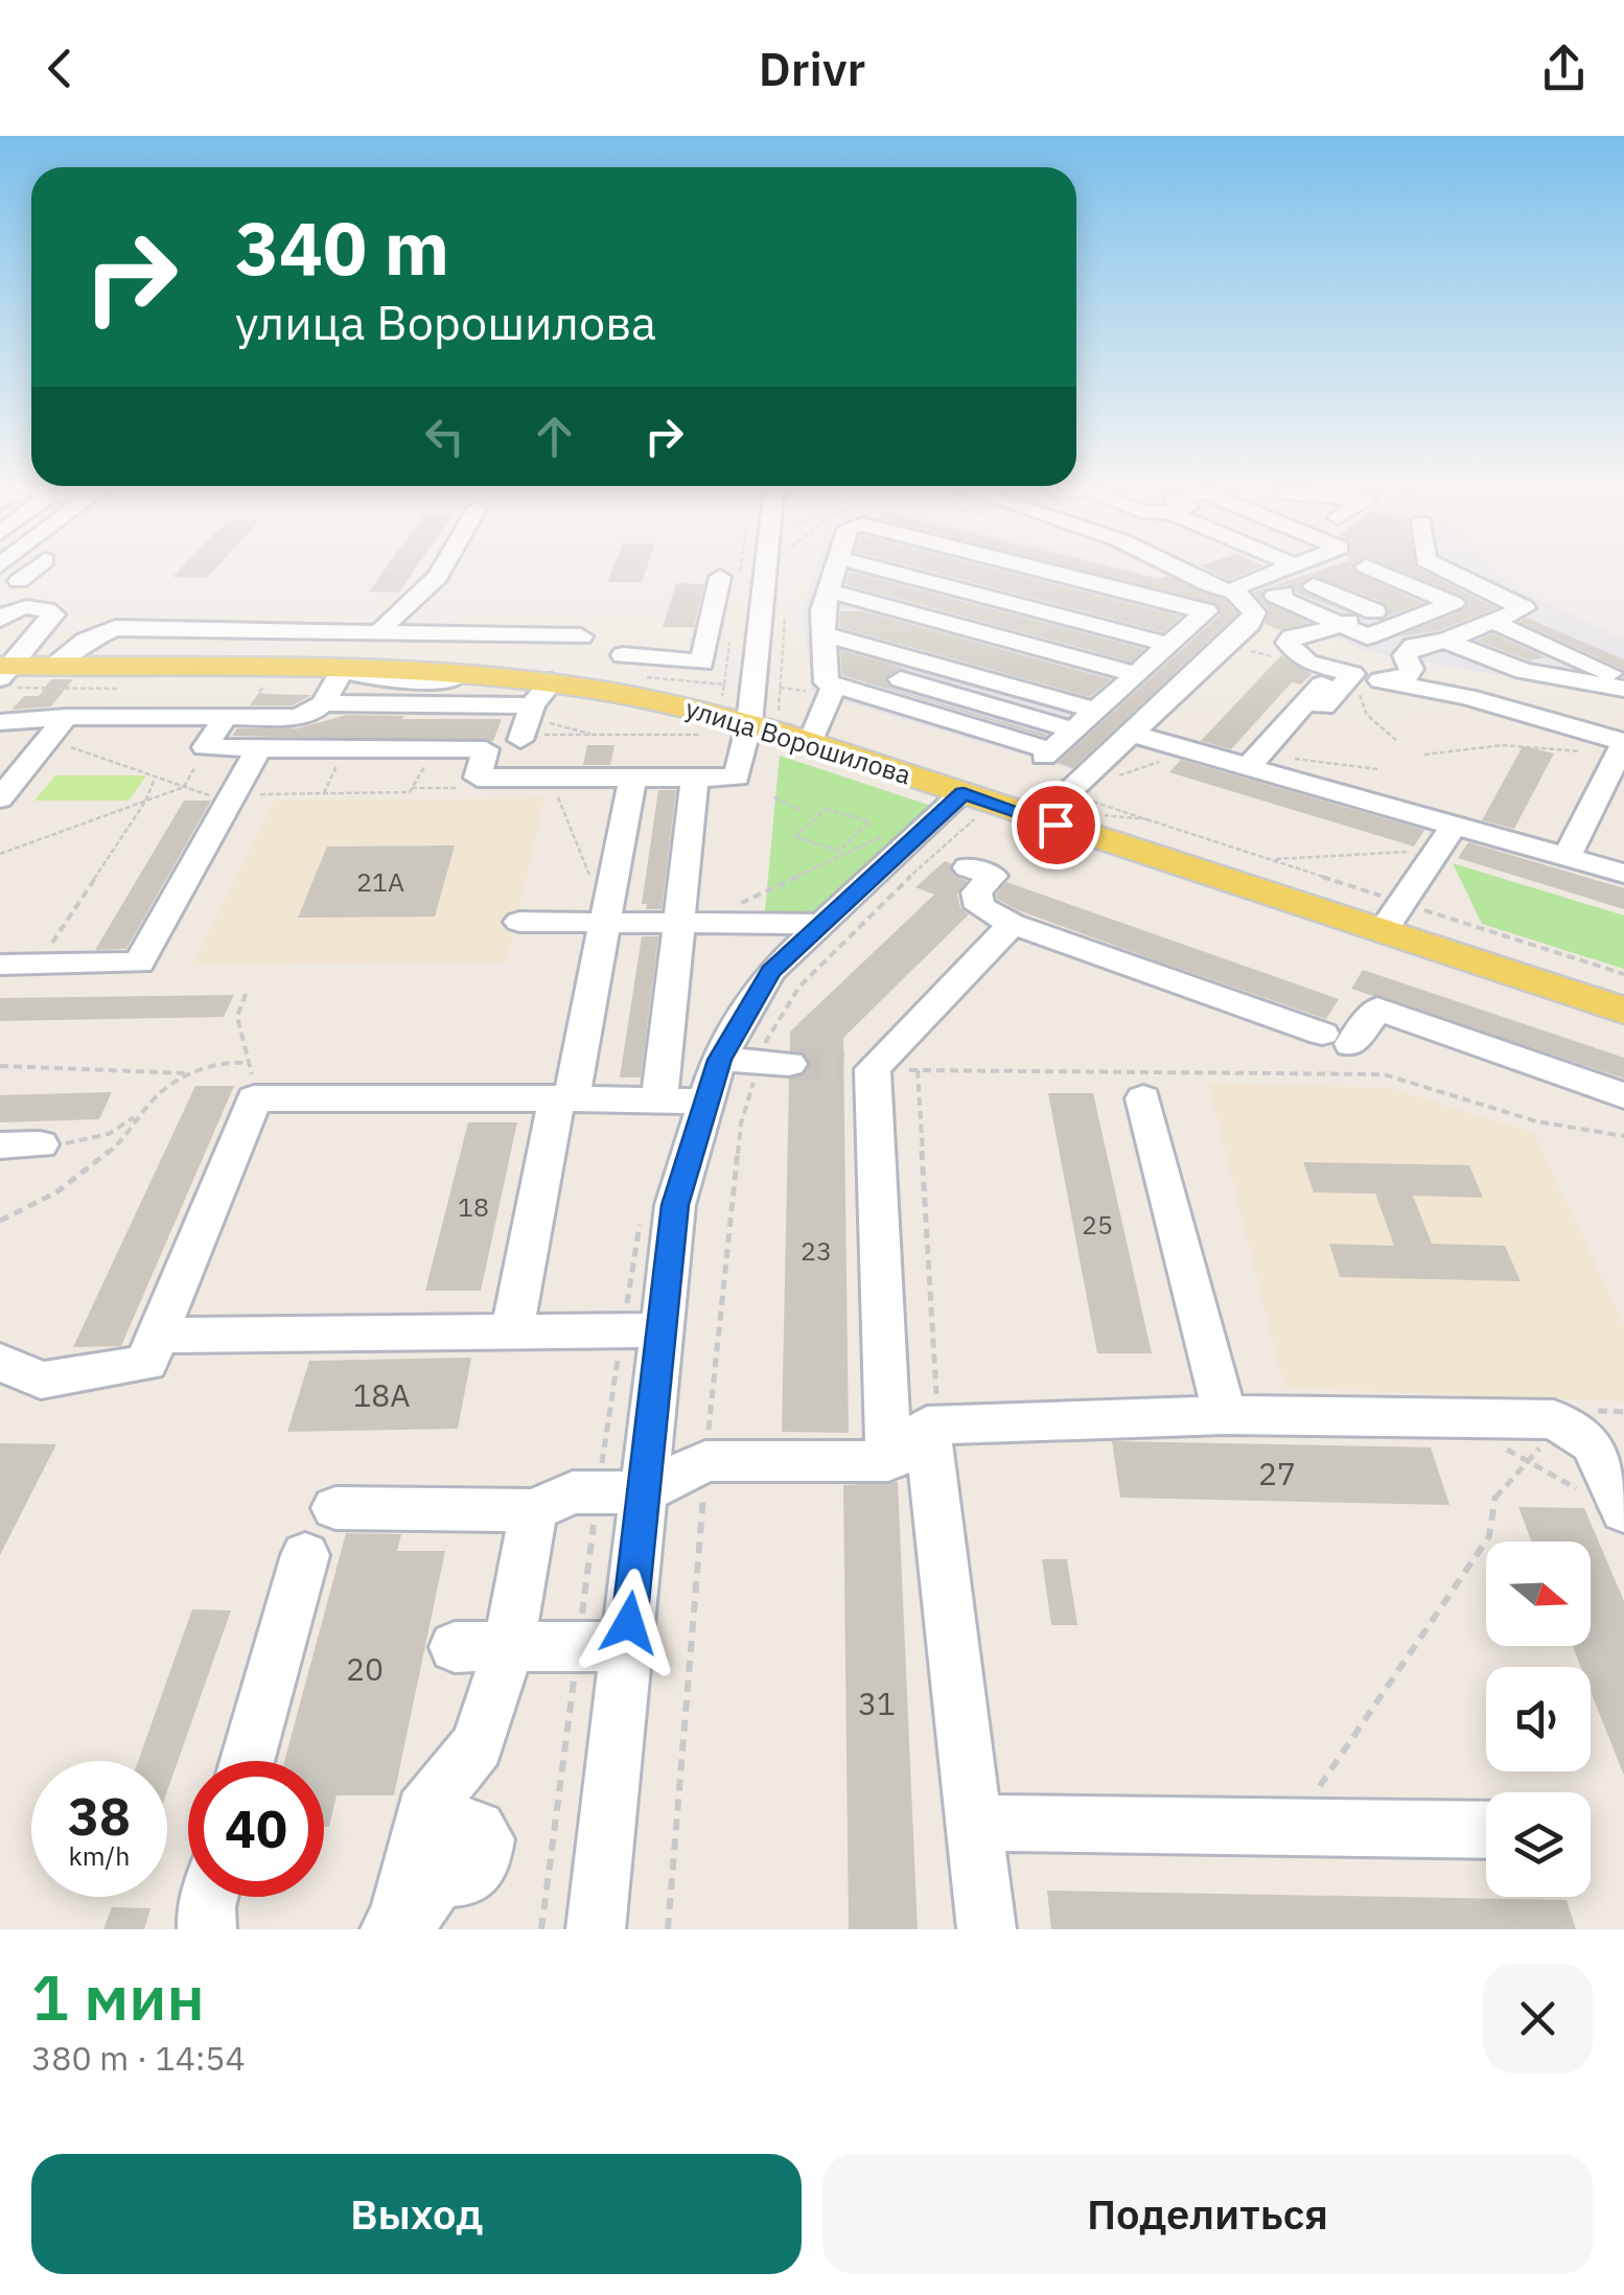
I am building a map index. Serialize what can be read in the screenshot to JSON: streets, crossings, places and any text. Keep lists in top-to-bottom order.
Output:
{
  "streets": {
    "main road": ["улица Ворошилова"]
  },
  "house_numbers": [
    "21А",
    "18",
    "25",
    "23",
    "18А",
    "27",
    "20",
    "31"
  ],
  "north": "right",
  "page": {
    "header": "Drivr",
    "turn": ["340 m", "улица Ворошилова"],
    "speed": "38 km/h",
    "limit": "40",
    "heading": ["1 мин", "380 m · 14:54"],
    "buttons": ["Выход", "Поделиться"]
  }
}
